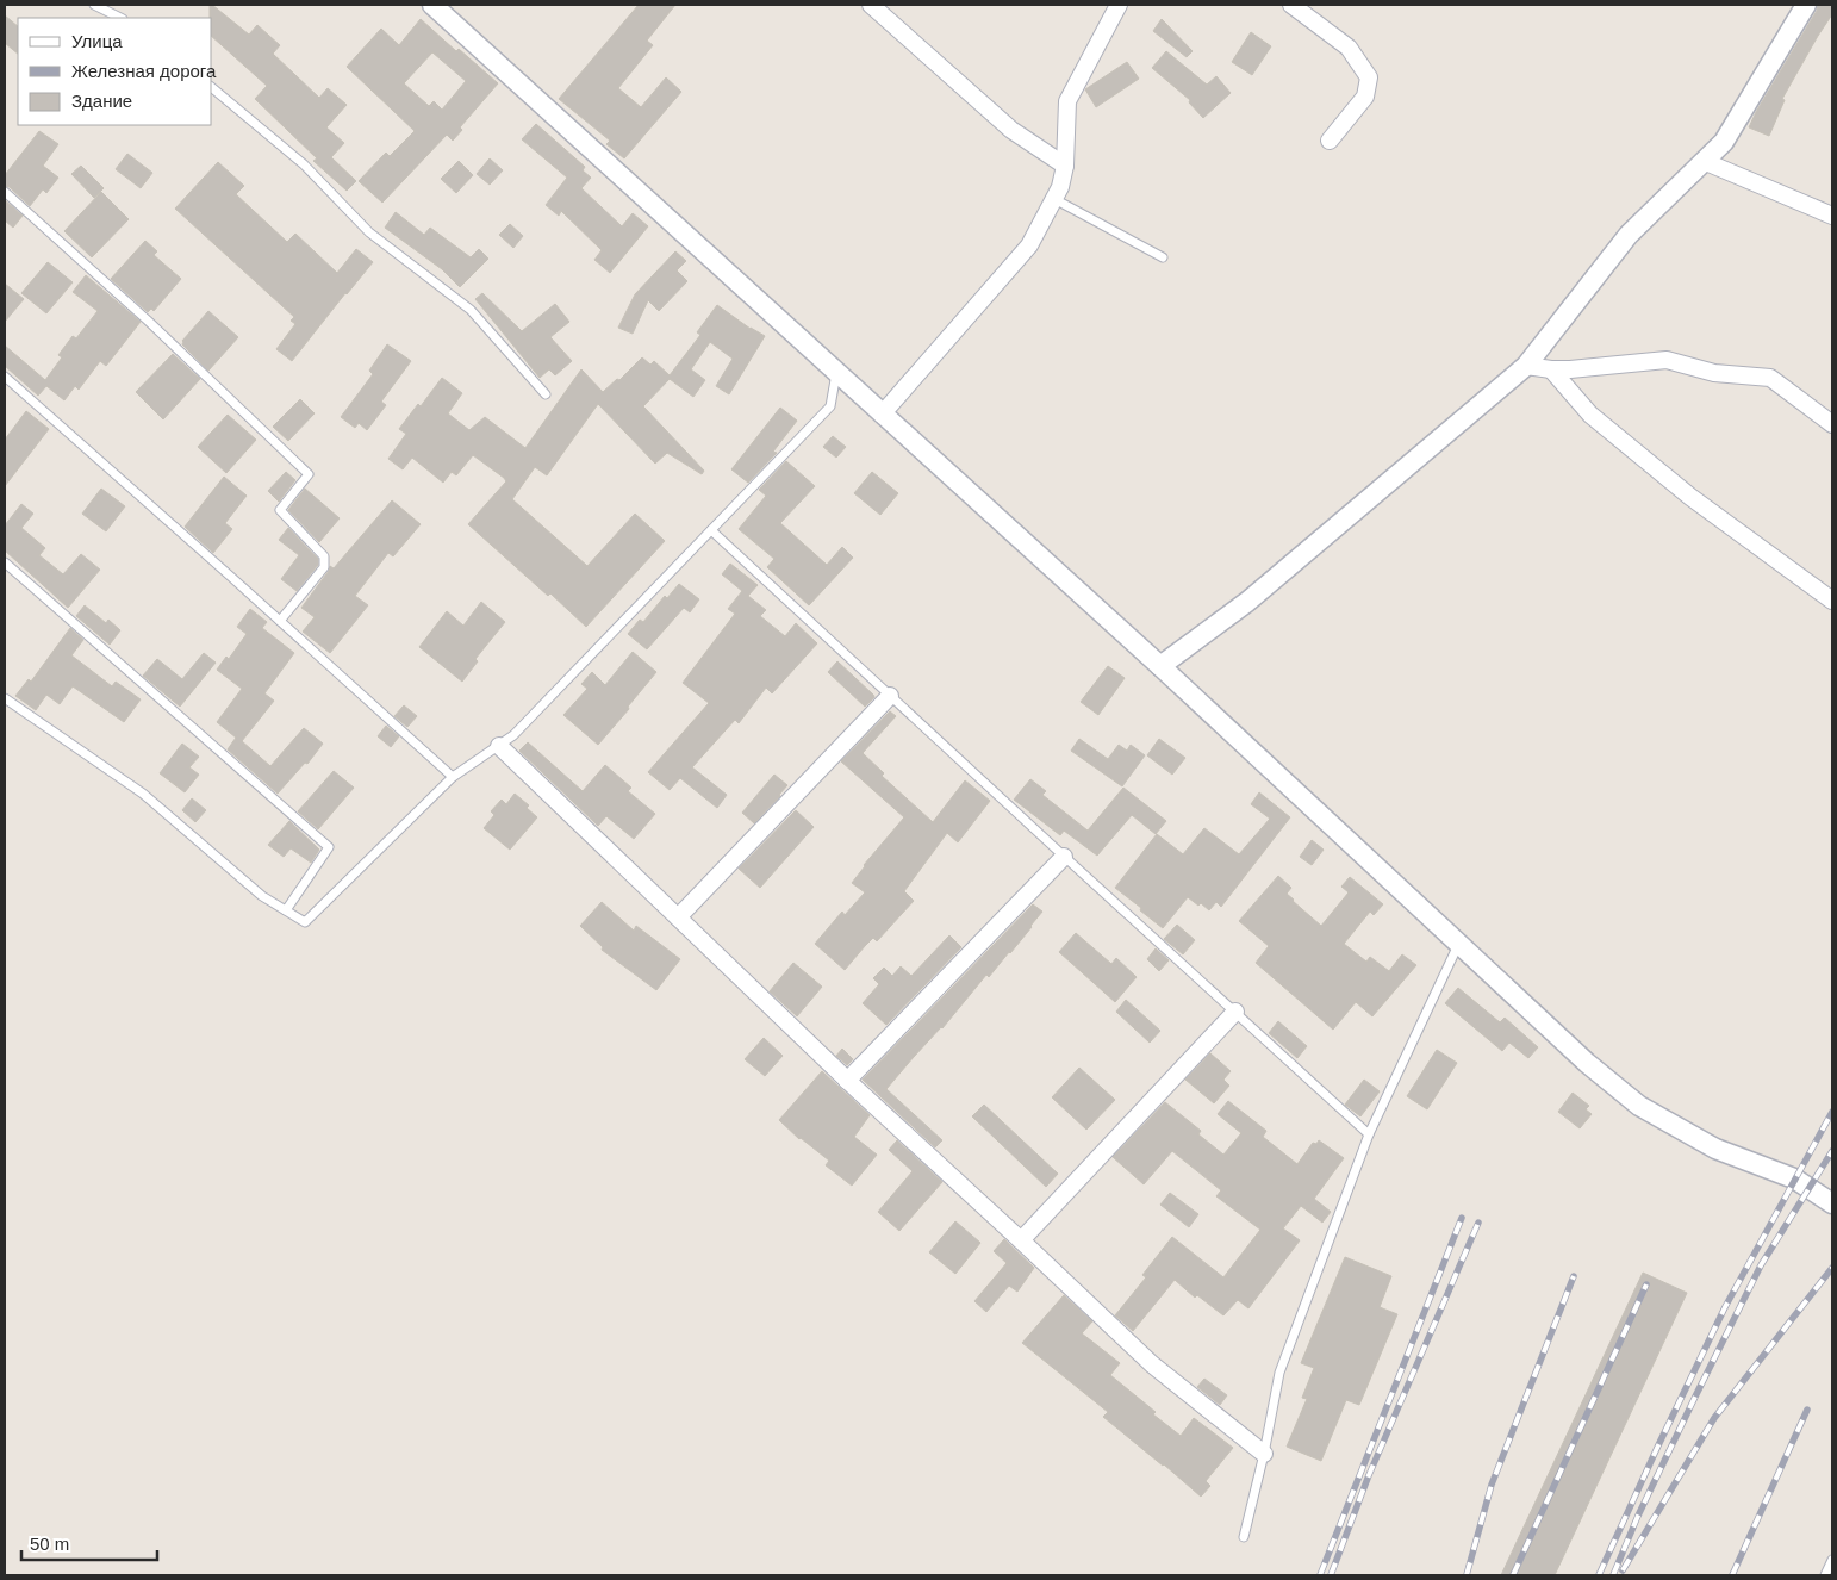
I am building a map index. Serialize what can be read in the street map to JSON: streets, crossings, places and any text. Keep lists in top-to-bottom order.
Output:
{
  "legend": ["Улица", "Железная дорога", "Здание"],
  "scale_bar": "50 m"
}
